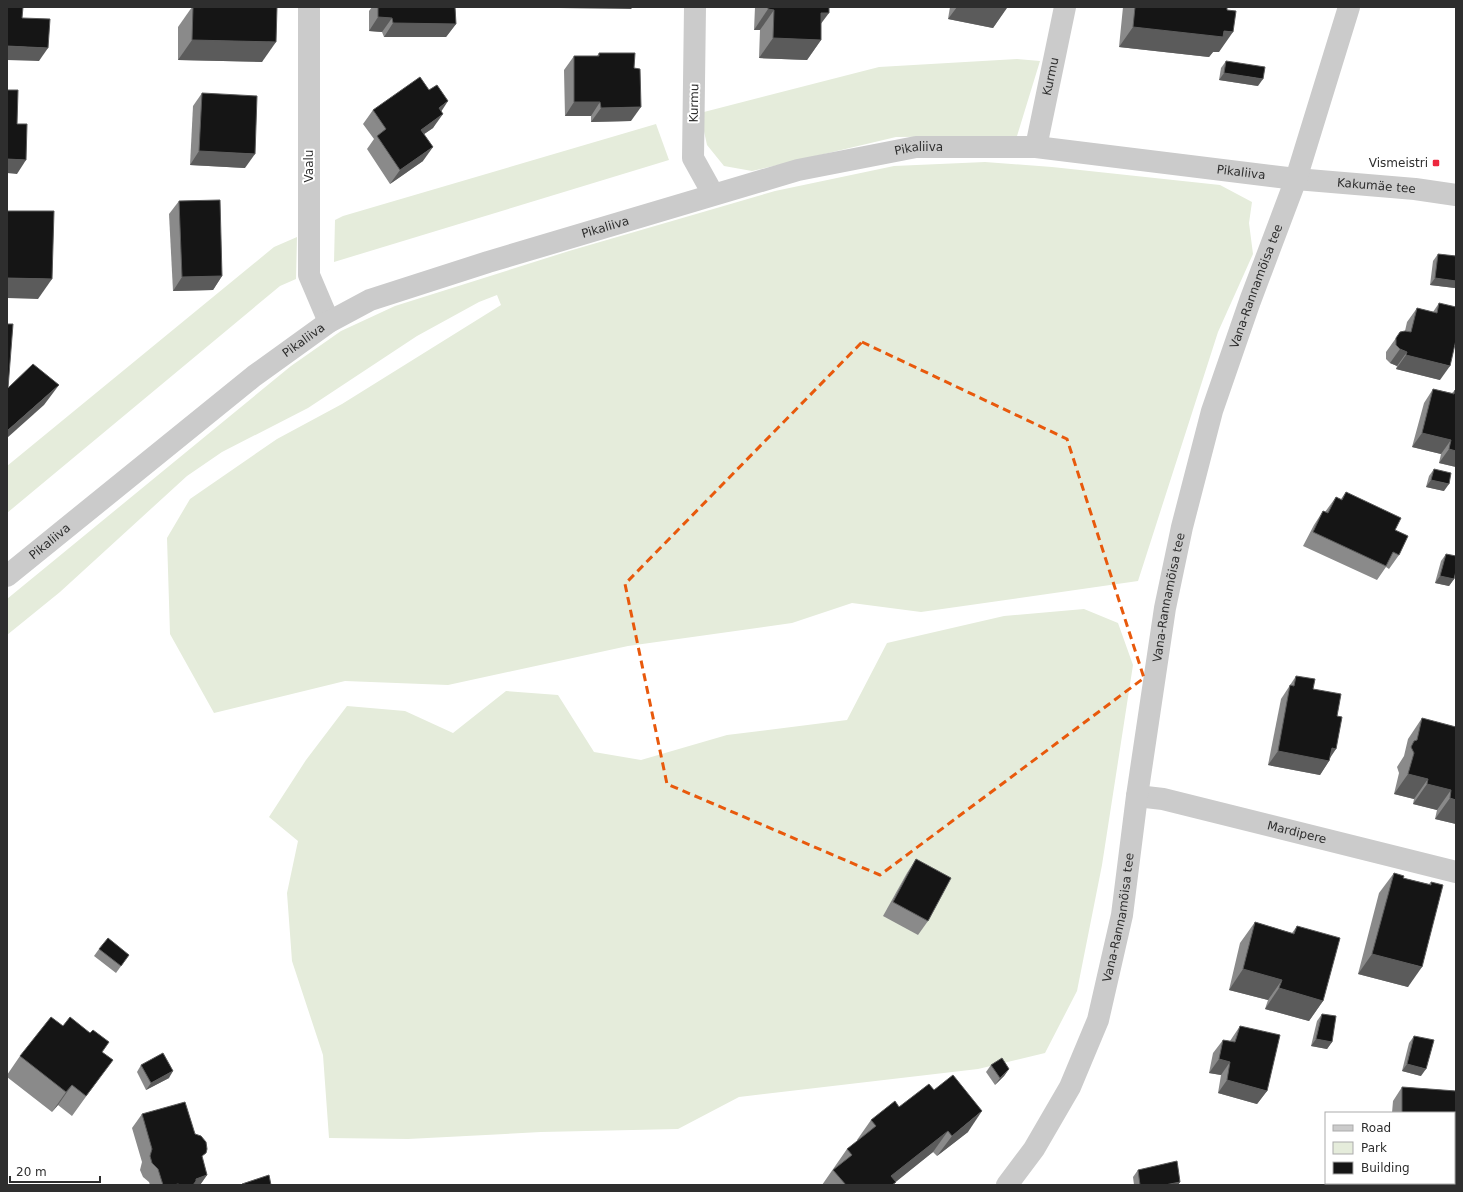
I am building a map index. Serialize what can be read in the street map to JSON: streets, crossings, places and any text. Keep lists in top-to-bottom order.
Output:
{
  "streets": {
    "street": [
      "Kurmu",
      "Pikaliiva",
      "Vaalu",
      "Kakumäe tee",
      "Vana-Rannamõisa tee",
      "Mardipere"
    ]
  },
  "crossings": [
    ["Kurmu", "Pikaliiva"],
    ["Pikaliiva", "Vaalu"],
    ["Pikaliiva", "Kakumäe tee"],
    ["Pikaliiva", "Vana-Rannamõisa tee"],
    ["Kakumäe tee", "Vana-Rannamõisa tee"],
    ["Vana-Rannamõisa tee", "Mardipere"]
  ],
  "places": {
    "transit": ["Vismeistri"]
  },
  "legend": ["Road", "Park", "Building"],
  "scale_bar": "20 m"
}
